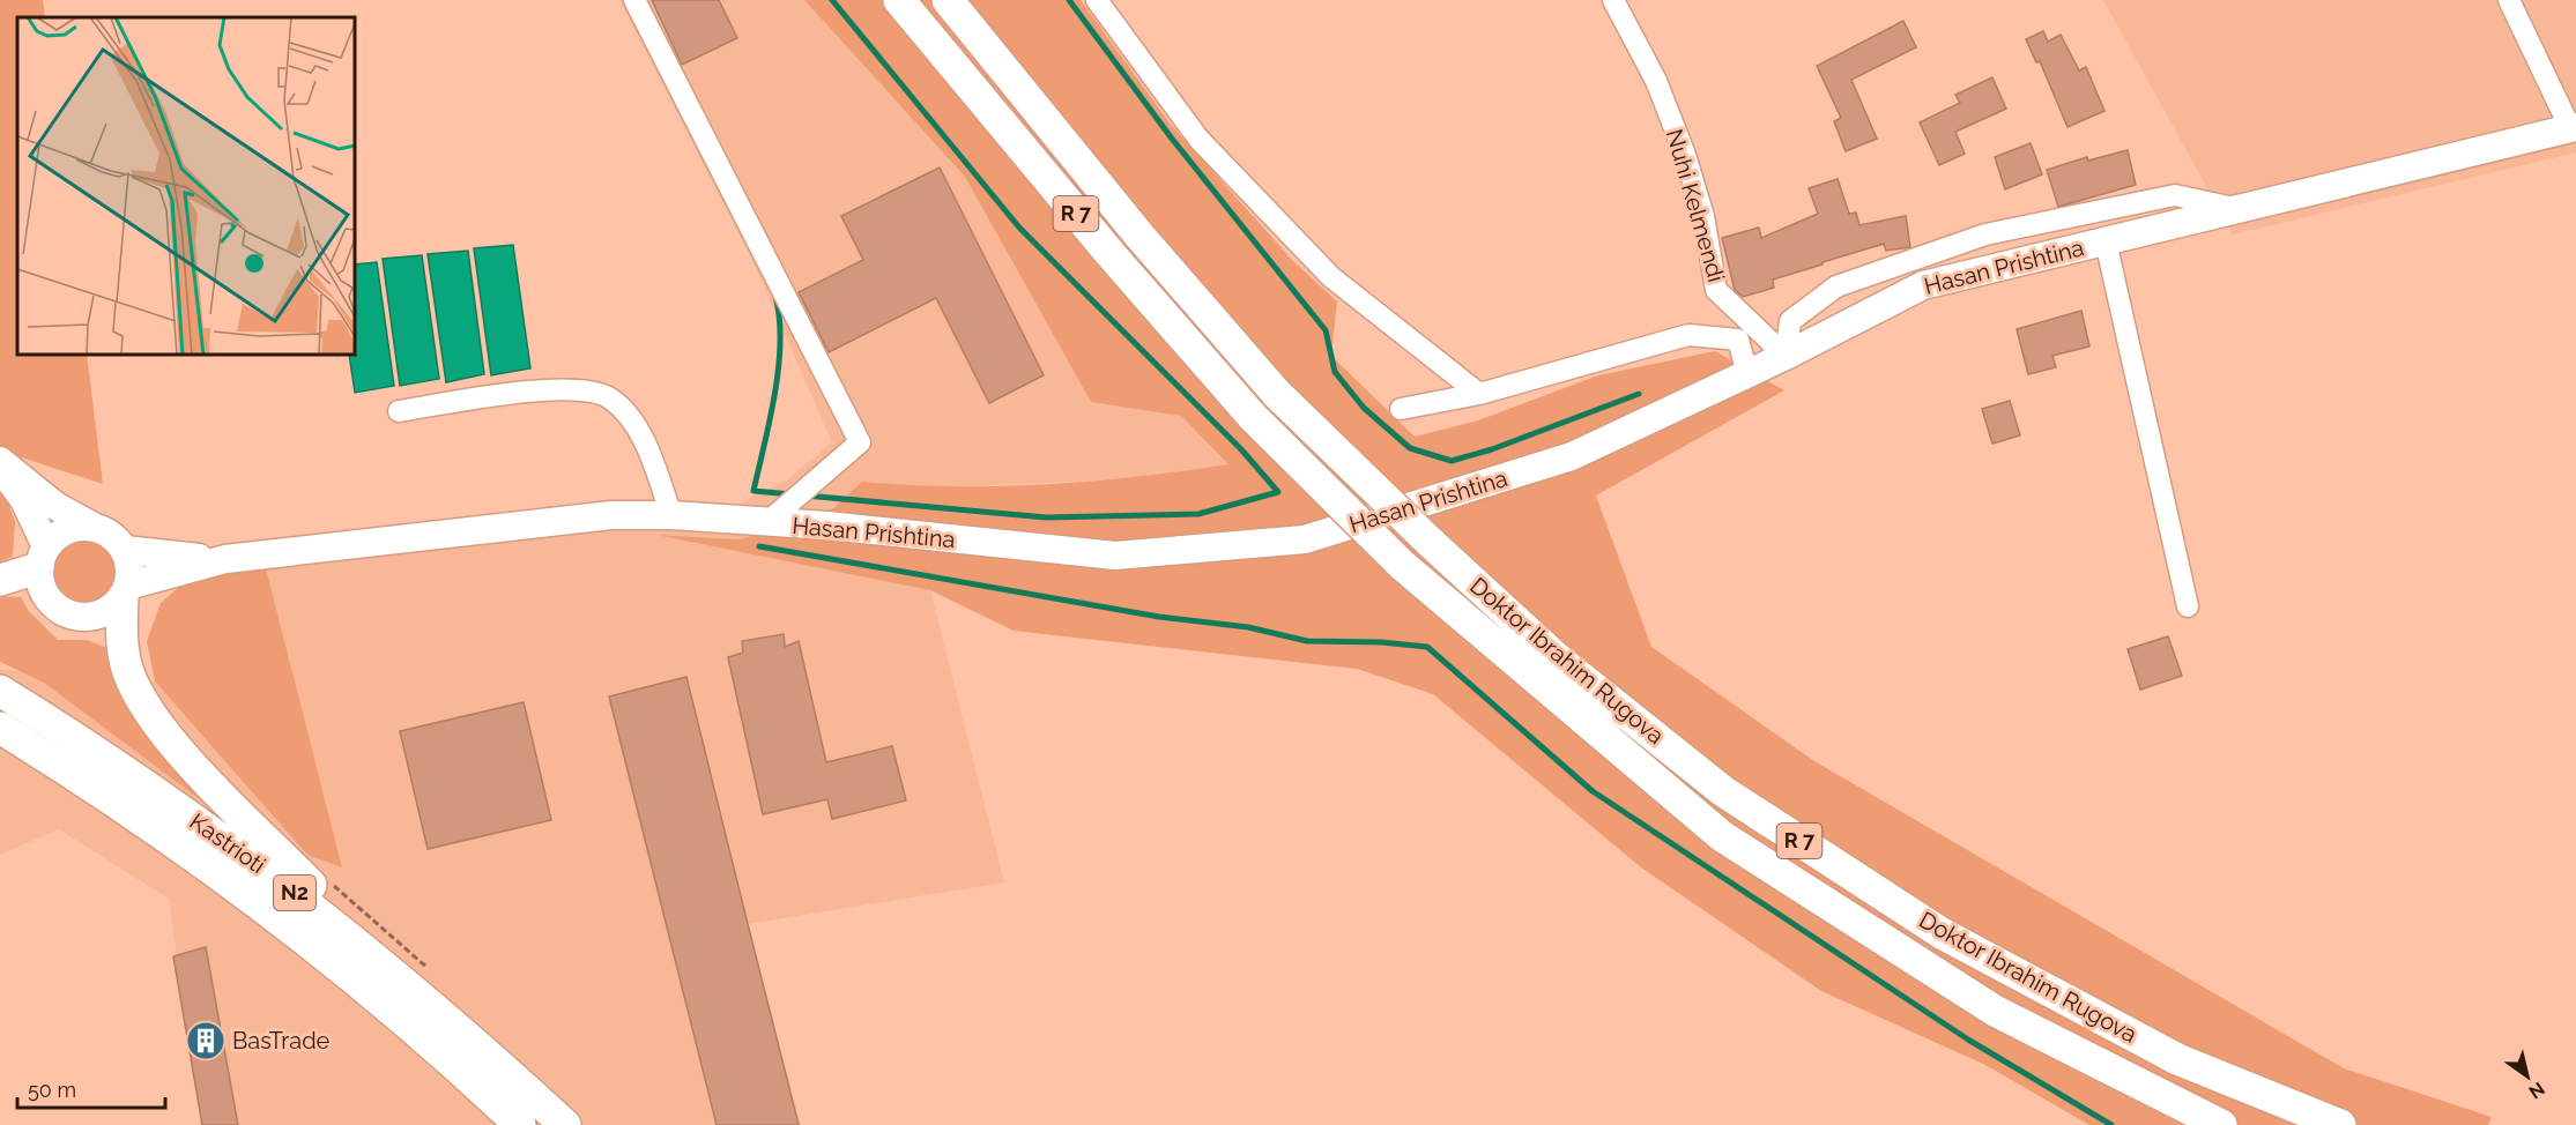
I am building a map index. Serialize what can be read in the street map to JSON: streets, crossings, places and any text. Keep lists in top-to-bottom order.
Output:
{
  "streets": {
    "highway": [
      "R 7",
      "Doktor Ibrahim Rugova",
      "Kastrioti",
      "N2"
    ],
    "main road": ["Hasan Prishtina"],
    "street": ["Nuhi Kelmendi"]
  },
  "crossings": [
    ["Nuhi Kelmendi", "Hasan Prishtina"],
    ["Kastrioti", "N2"]
  ],
  "places": {
    "building": ["BasTrade"]
  },
  "scale_bar": "50 m",
  "north": "bottom right"
}
